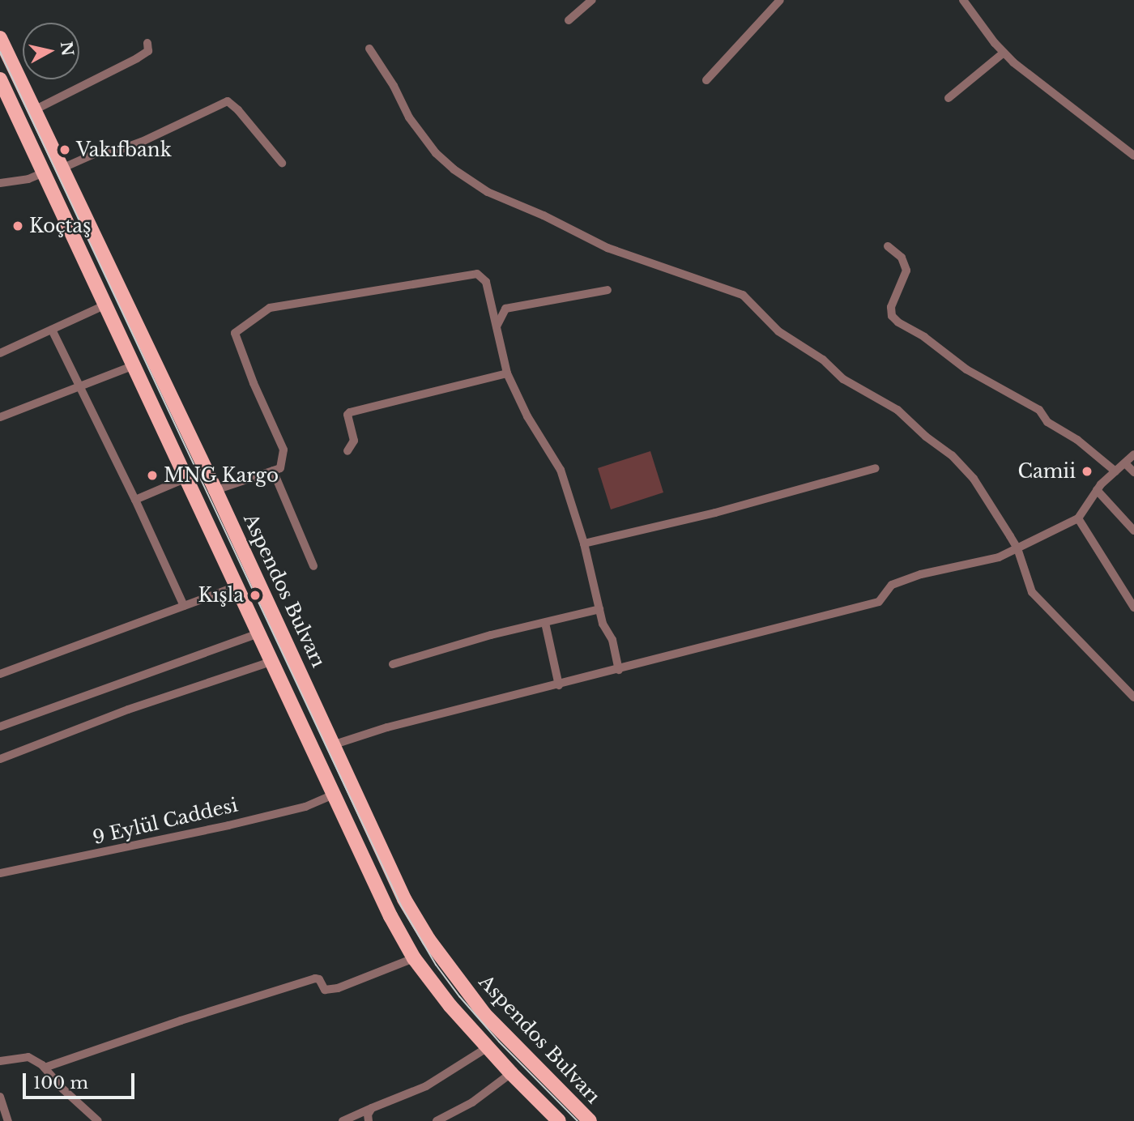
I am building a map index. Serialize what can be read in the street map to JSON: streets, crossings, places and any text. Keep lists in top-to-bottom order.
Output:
{
  "streets": {
    "main road": ["Aspendos Bulvarı"],
    "street": ["9 Eylül Caddesi"]
  },
  "places": [
    "Vakıfbank",
    "Koçtaş",
    "Camii",
    "MNG Kargo",
    "Kışla"
  ],
  "scale_bar": "100 m",
  "north": "right"
}
